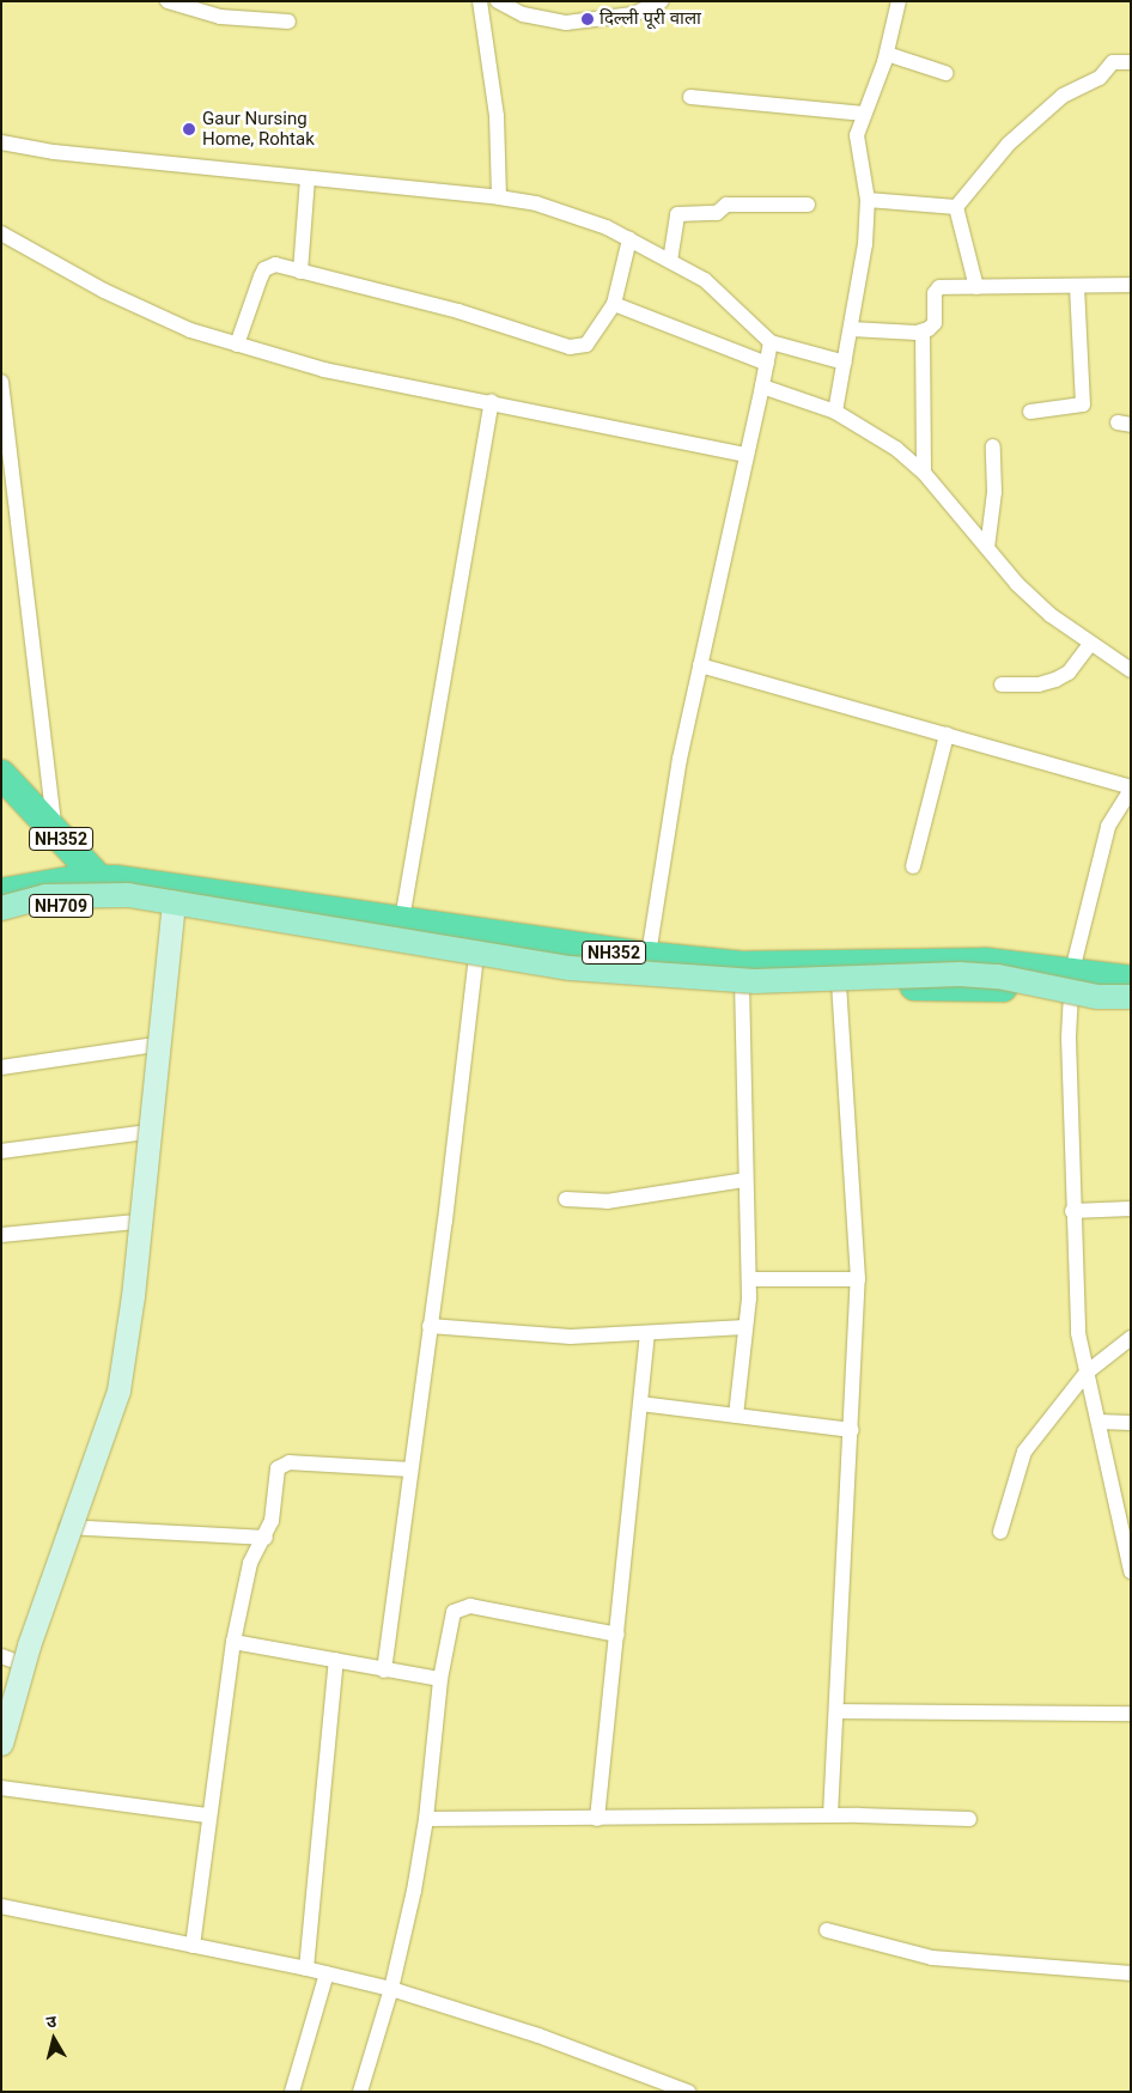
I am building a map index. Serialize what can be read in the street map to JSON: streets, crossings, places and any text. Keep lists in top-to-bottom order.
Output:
{
  "streets": {
    "highway": ["NH352", "NH709"]
  },
  "crossings": [
    ["NH352", "NH709"]
  ],
  "places": ["दिल्ली पूरी वाला", "Gaur Nursing Home, Rohtak"],
  "north": "top"
}
